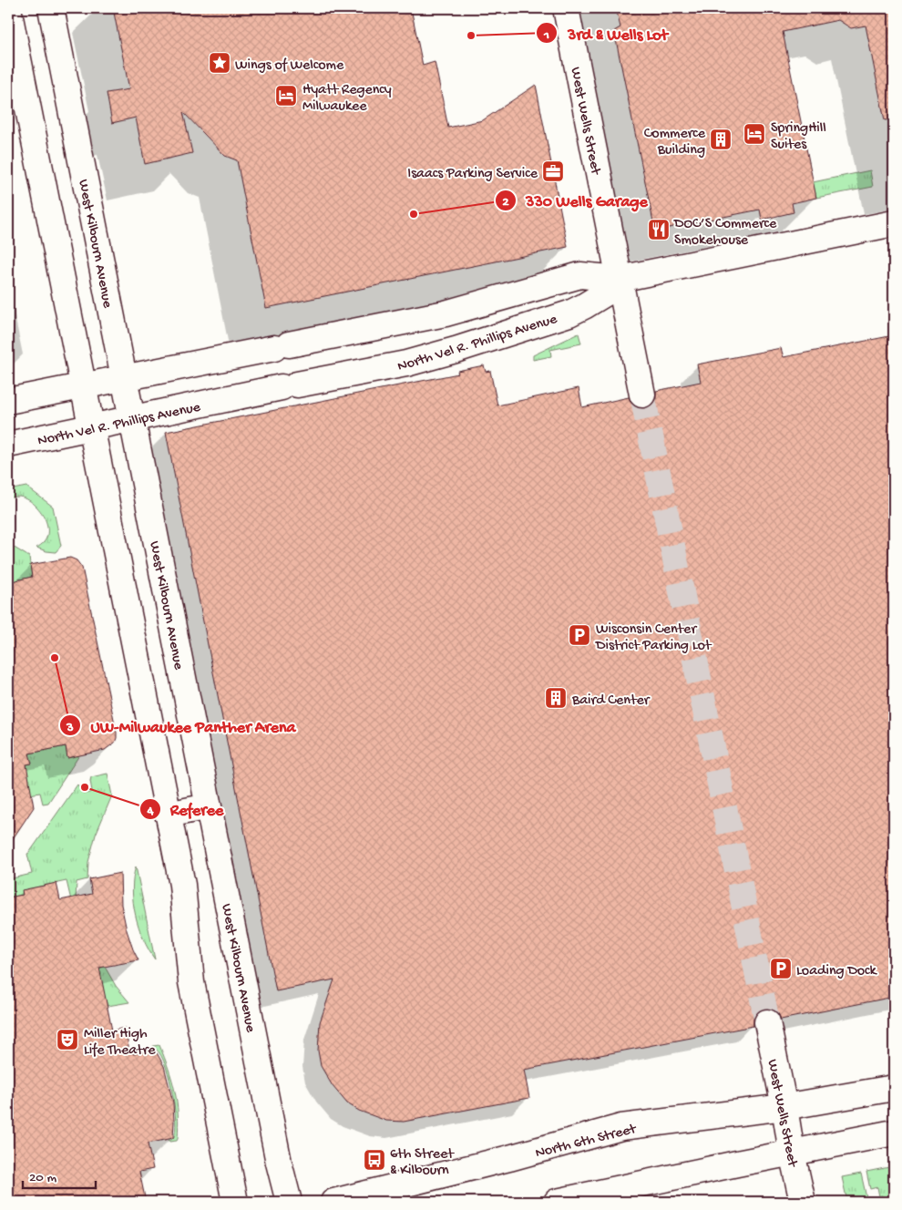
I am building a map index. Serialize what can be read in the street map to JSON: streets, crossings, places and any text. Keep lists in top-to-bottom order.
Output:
{
  "streets": {
    "main road": [
      "West Wells Street",
      "West Kilbourn Avenue",
      "North Vel R. Phillips Avenue",
      "North 6th Street"
    ]
  },
  "crossings": [
    ["West Wells Street", "North Vel R. Phillips Avenue"],
    ["West Wells Street", "North 6th Street"],
    ["West Kilbourn Avenue", "North Vel R. Phillips Avenue"]
  ],
  "places": {
    "other": [
      "3rd & Wells Lot",
      "330 Wells Garage",
      "UW-Milwaukee Panther Arena",
      "Referee"
    ],
    "place": ["Wings of Welcome"],
    "hotel": ["Hyatt Regency Milwaukee", "SpringHill Suites"],
    "building": ["Commerce Building", "Baird Center"],
    "office": ["Isaacs Parking Service"],
    "restaurant": ["DOC’S Commerce Smokehouse"],
    "parking": ["Wisconsin Center District Parking Lot", "Loading Dock"],
    "theatre": ["Miller High Life Theatre"],
    "bus stop": ["6th Street & Kilbourn"]
  },
  "scale_bar": "20 m"
}
